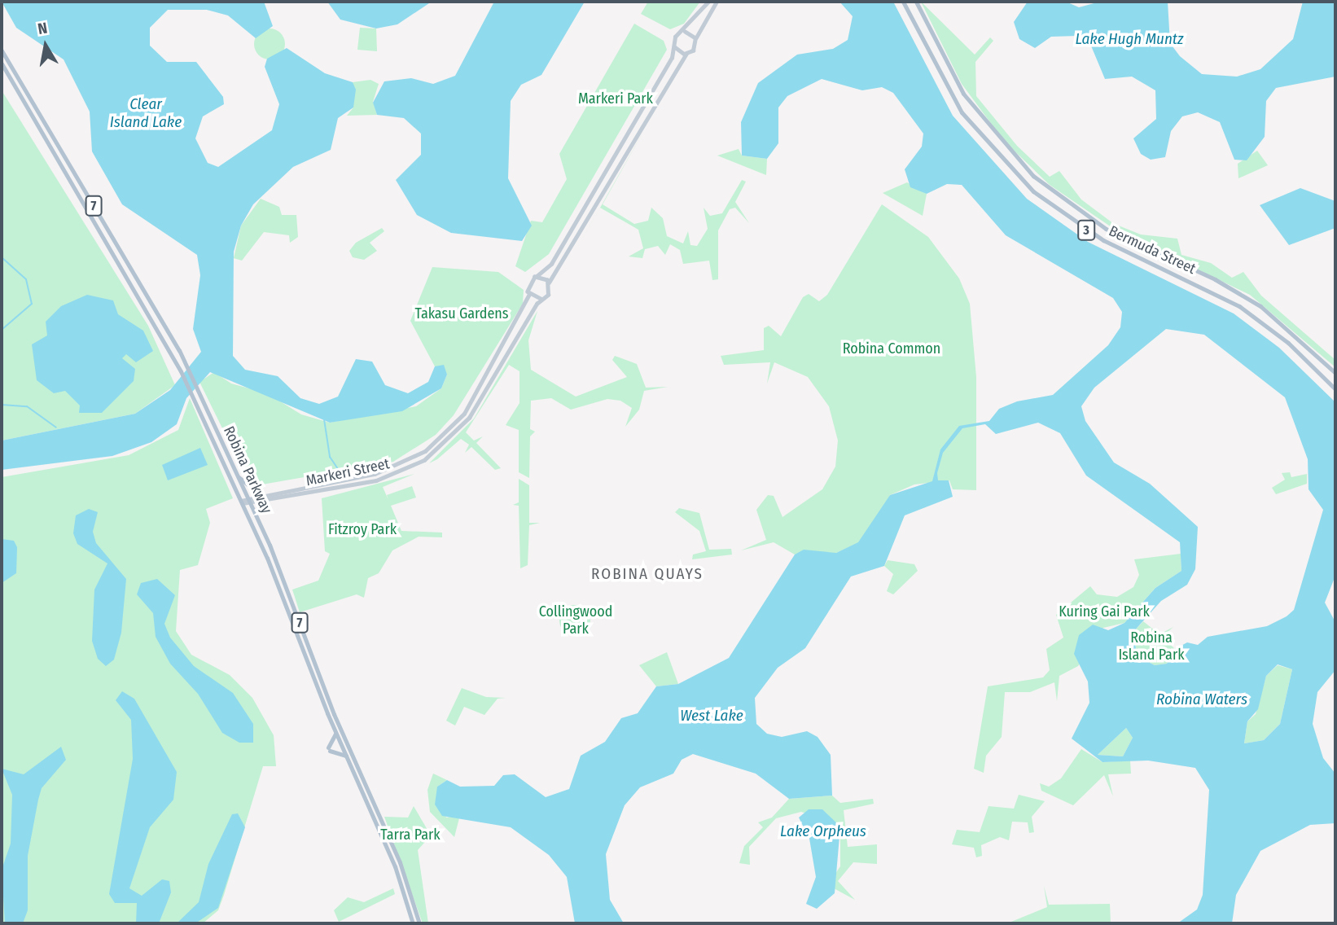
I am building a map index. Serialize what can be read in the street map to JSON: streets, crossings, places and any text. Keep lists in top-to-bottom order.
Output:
{
  "streets": {
    "main road": [
      "7",
      "3",
      "Bermuda Street",
      "Robina Parkway",
      "Markeri Street"
    ]
  },
  "crossings": [
    ["Robina Parkway", "Markeri Street"]
  ],
  "districts": ["ROBINA QUAYS"],
  "water": [
    "Lake Hugh Muntz",
    "Clear Island Lake",
    "Robina Waters",
    "West Lake",
    "Lake Orpheus"
  ],
  "parks": [
    "Markeri Park",
    "Takasu Gardens",
    "Robina Common",
    "Fitzroy Park",
    "Kuring Gai Park",
    "Collingwood Park",
    "Robina Island Park",
    "Tarra Park"
  ],
  "north": "top"
}
